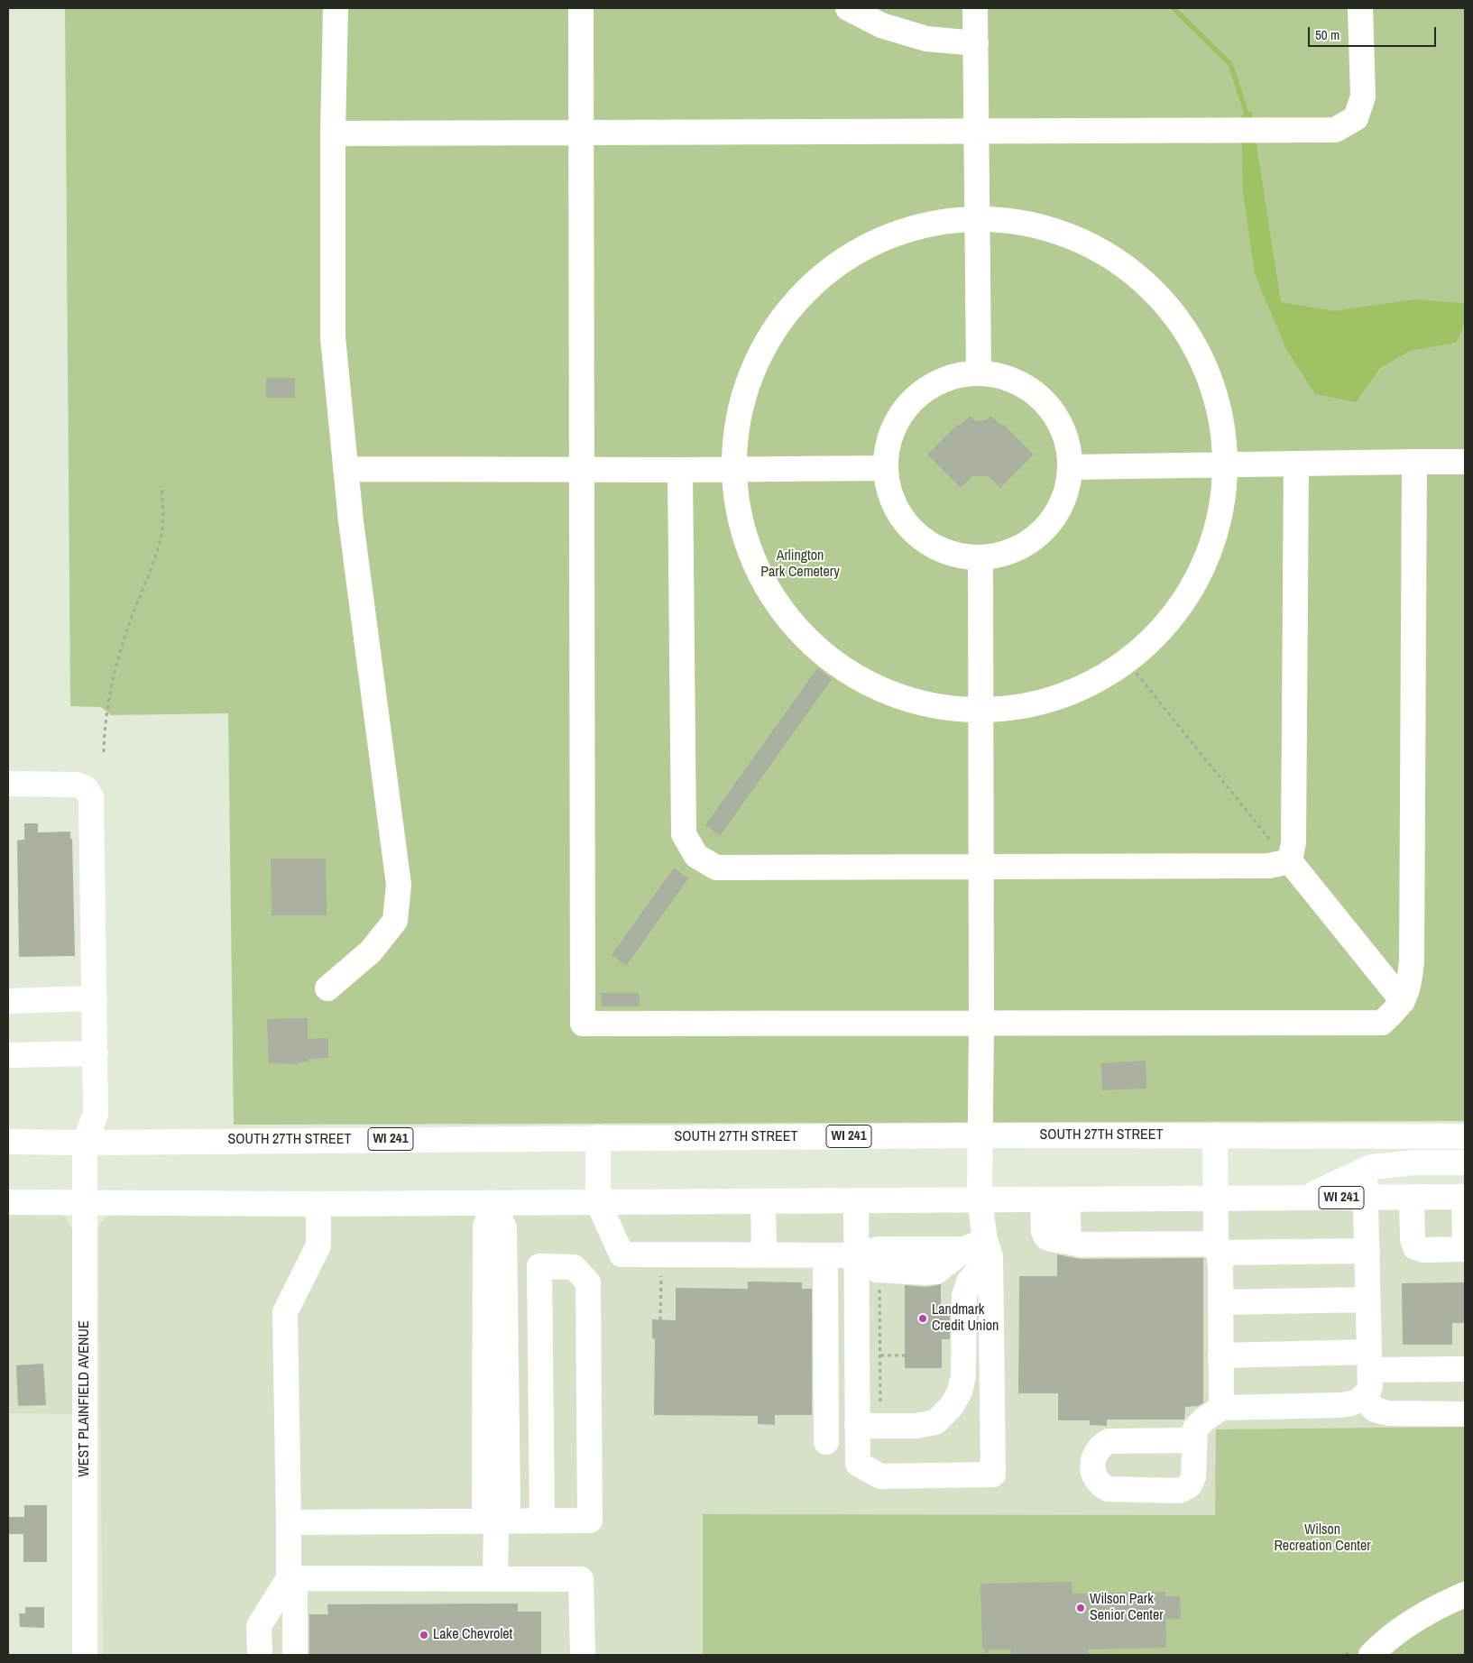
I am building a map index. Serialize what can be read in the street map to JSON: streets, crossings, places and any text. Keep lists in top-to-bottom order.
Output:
{
  "streets": {
    "main road": ["SOUTH 27TH STREET", "WI 241", "WEST PLAINFIELD AVENUE"]
  },
  "crossings": [
    ["SOUTH 27TH STREET", "WEST PLAINFIELD AVENUE"],
    ["WI 241", "WEST PLAINFIELD AVENUE"]
  ],
  "parks": ["Arlington Park Cemetery", "Wilson Recreation Center"],
  "places": ["Landmark Credit Union", "Wilson Park Senior Center", "Lake Chevrolet"],
  "scale_bar": "50 m"
}
